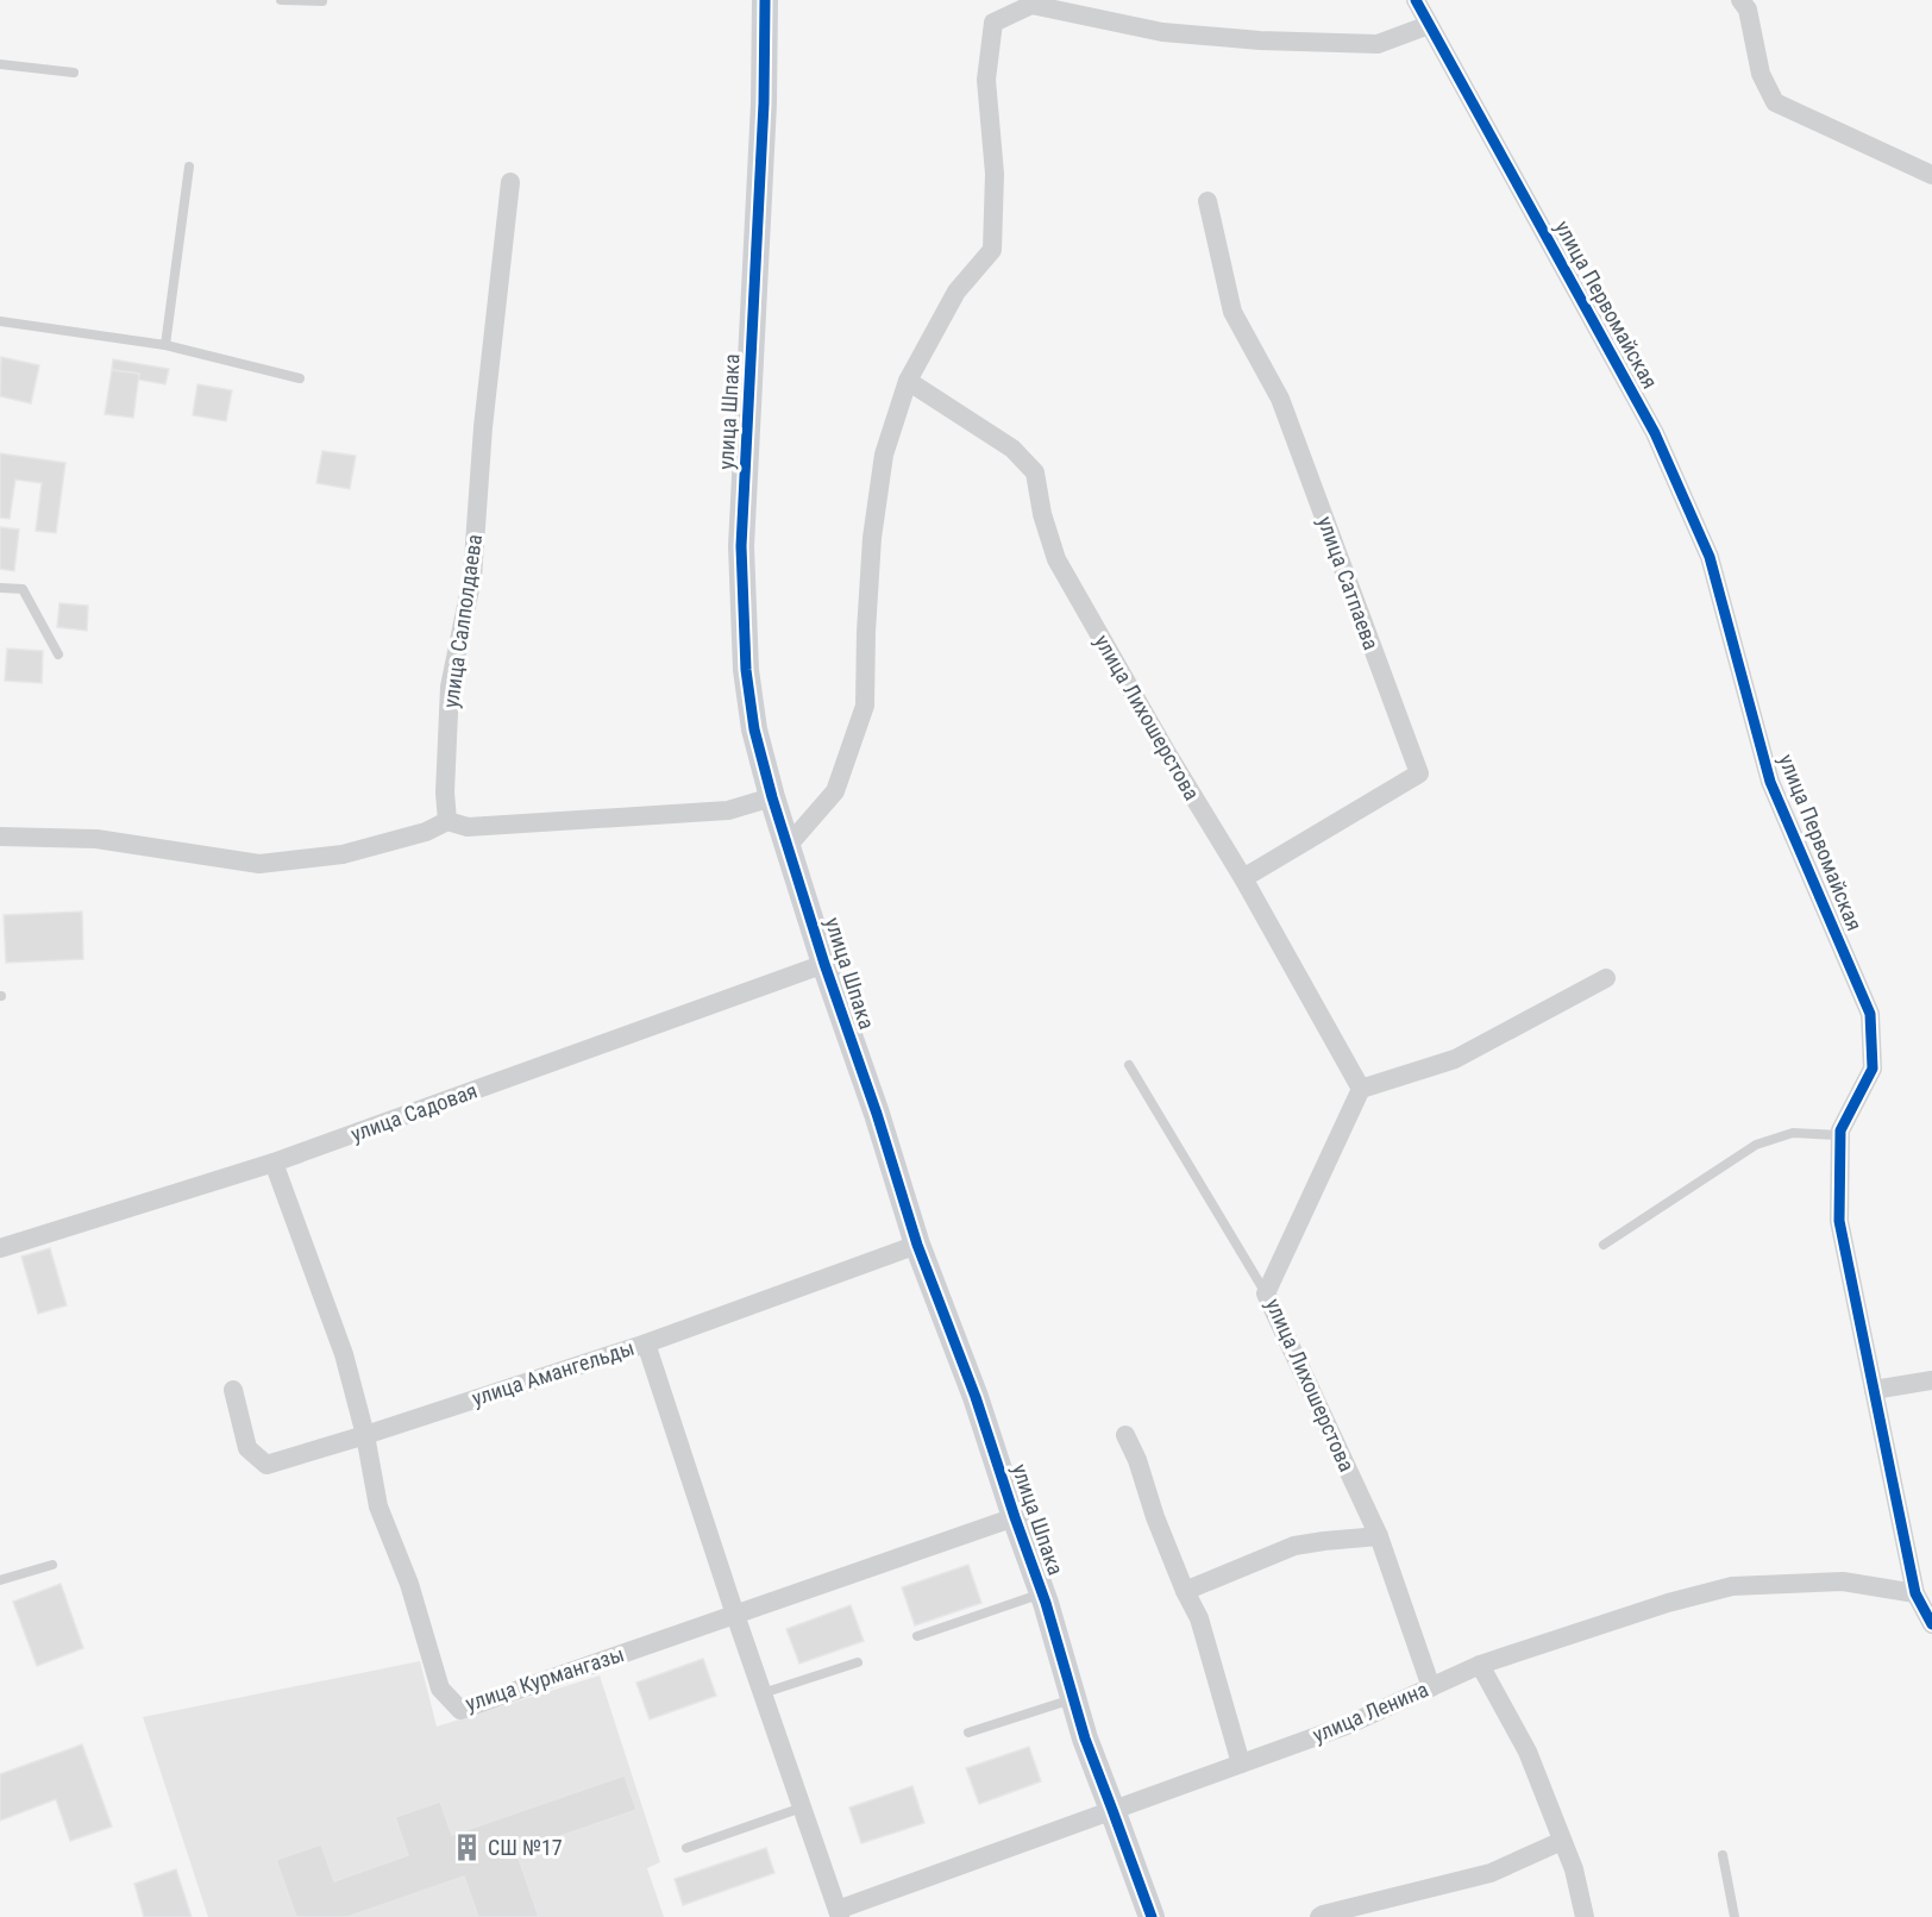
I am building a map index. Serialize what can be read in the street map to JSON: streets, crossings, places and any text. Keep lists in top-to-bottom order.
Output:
{
  "streets": {
    "street": [
      "улица Первомайская",
      "улица Шпака",
      "улица Сатпаева",
      "улица Салполдаева",
      "улица Лихошерстова",
      "улица Садовая",
      "улица Амангельды",
      "улица Курмангазы",
      "улица Ленина"
    ]
  },
  "crossings": [
    ["улица Первомайская", "улица Ленина"],
    ["улица Шпака", "улица Садовая"],
    ["улица Шпака", "улица Амангельды"],
    ["улица Шпака", "улица Курмангазы"],
    ["улица Шпака", "улица Ленина"],
    ["улица Сатпаева", "улица Лихошерстова"],
    ["улица Лихошерстова", "улица Ленина"],
    ["улица Садовая", "улица Курмангазы"],
    ["улица Амангельды", "улица Курмангазы"]
  ],
  "places": {
    "building": ["СШ №17"]
  }
}
